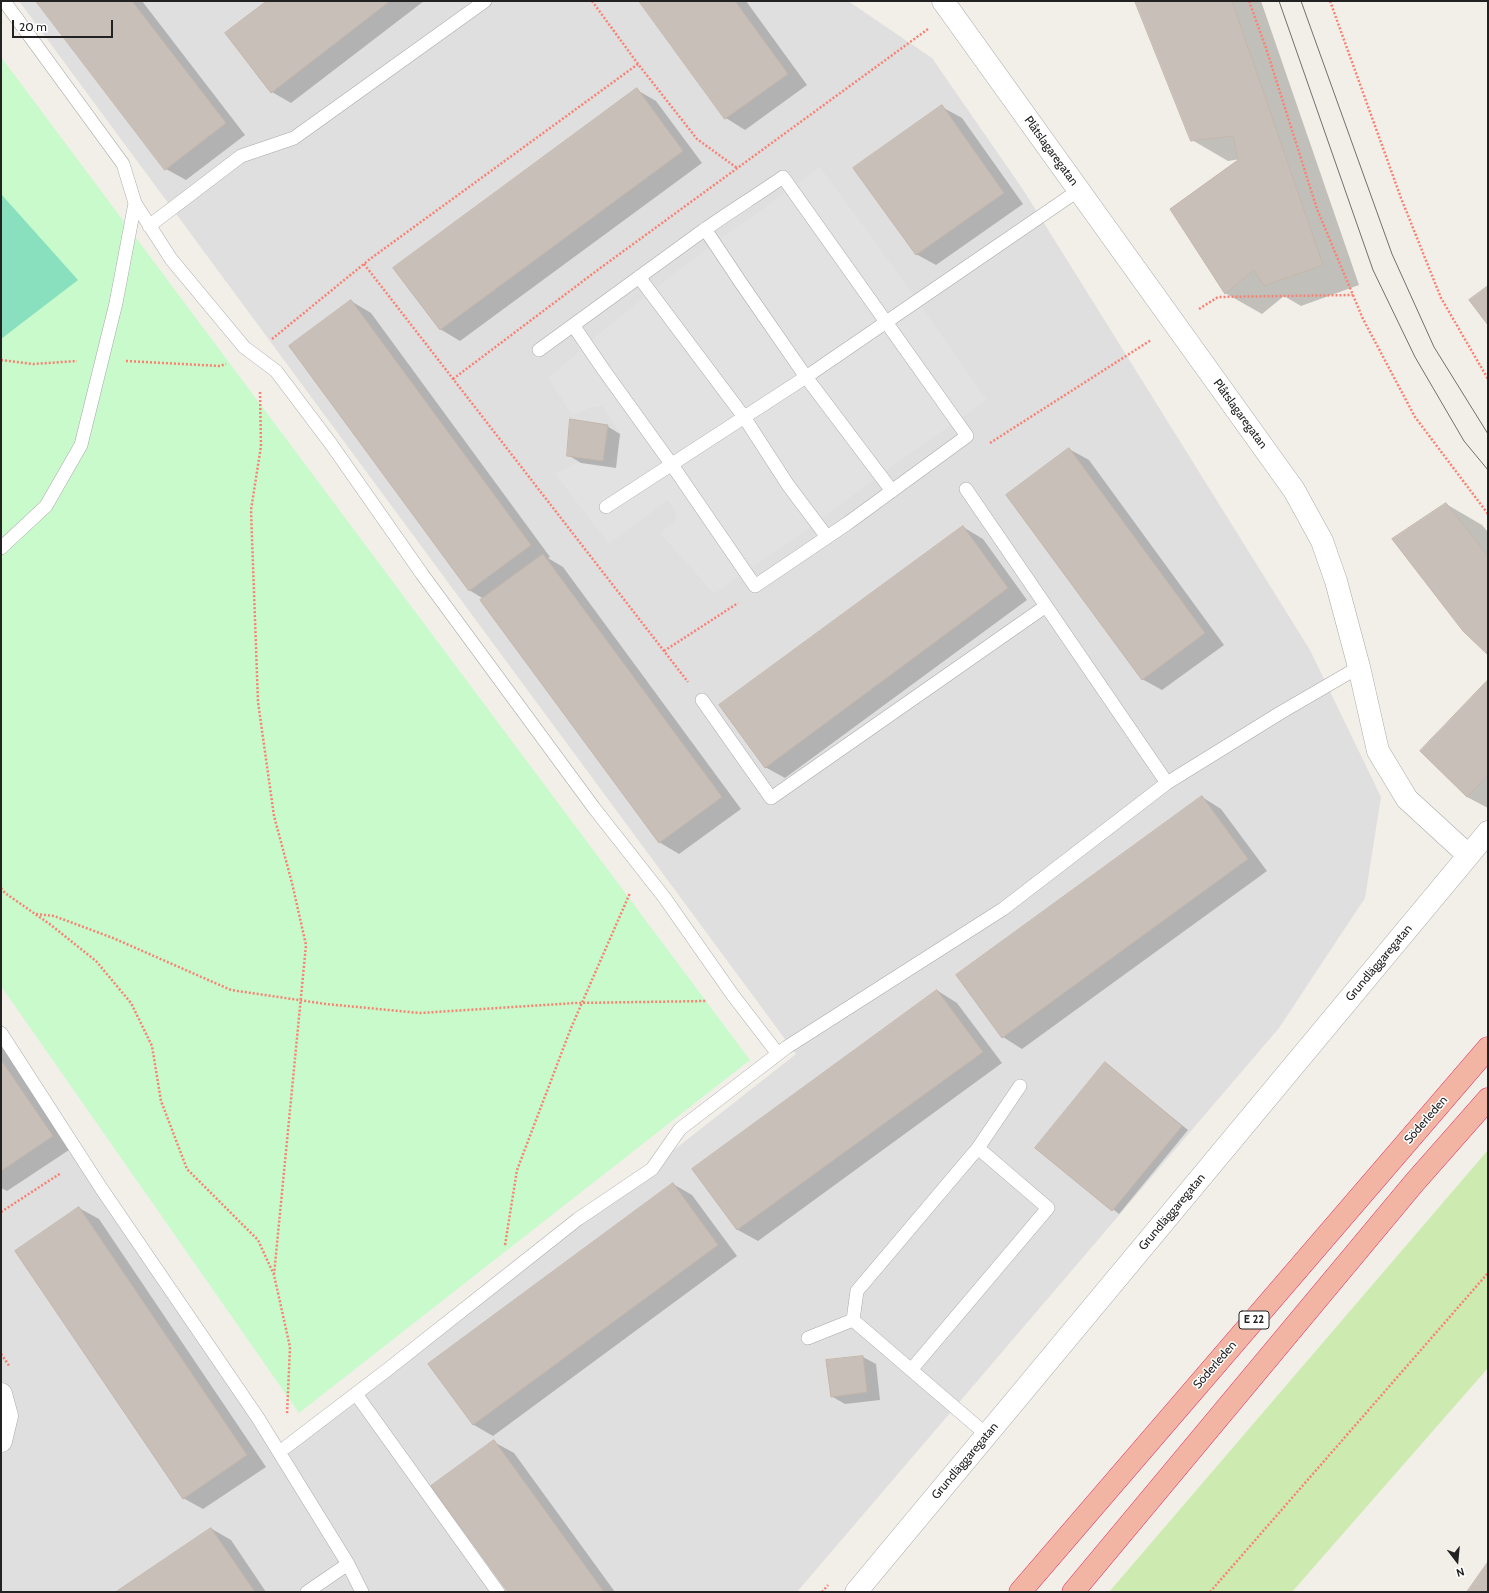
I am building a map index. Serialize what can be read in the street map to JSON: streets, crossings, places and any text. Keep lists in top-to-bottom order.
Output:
{
  "streets": {
    "highway": ["Söderleden", "E 22"],
    "street": ["Plåtslagaregatan", "Grundläggaregatan"]
  },
  "crossings": [
    ["Plåtslagaregatan", "Grundläggaregatan"]
  ],
  "scale_bar": "20 m",
  "north": "bottom"
}
